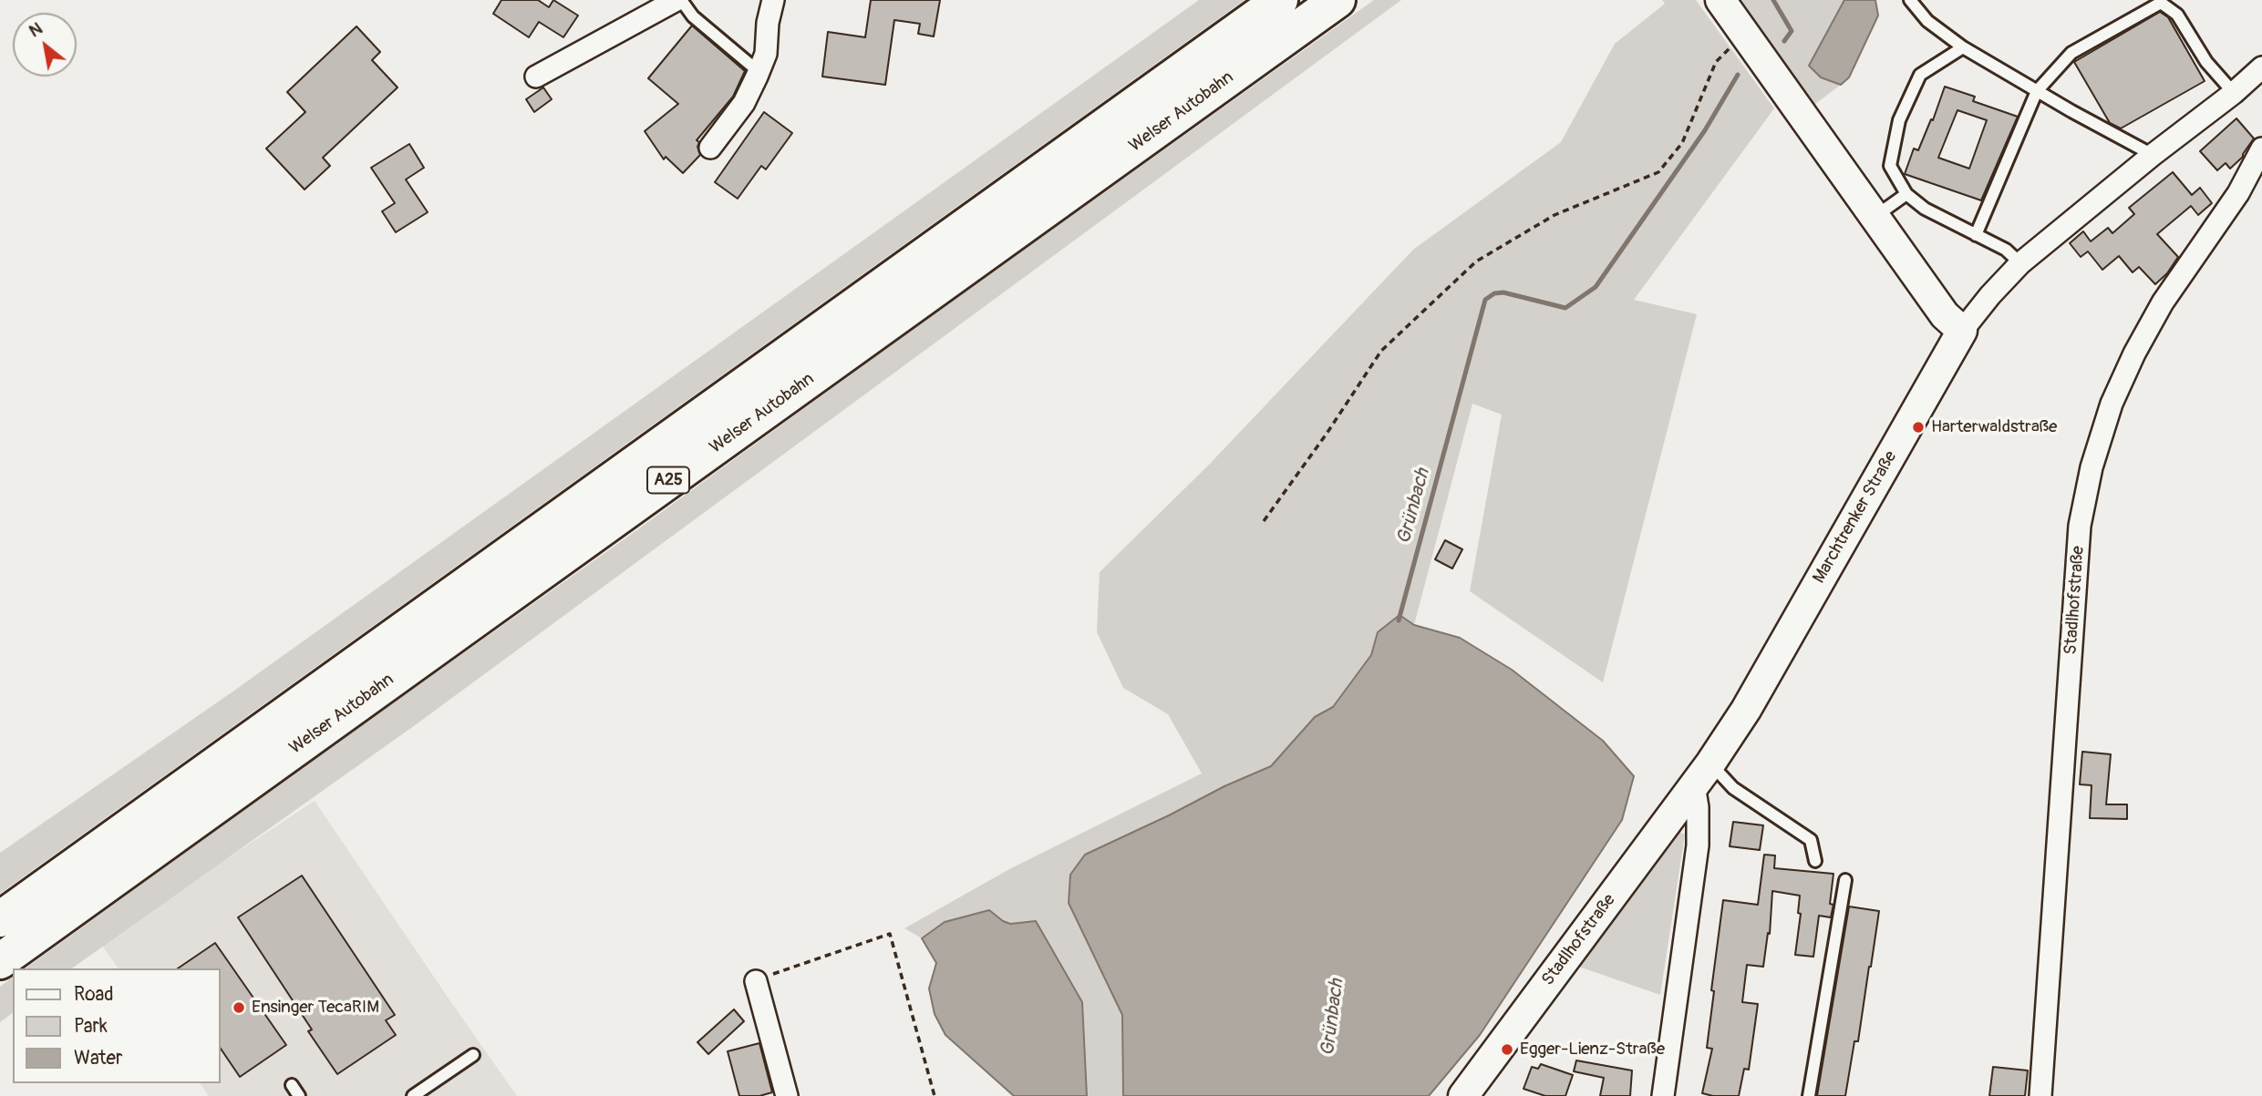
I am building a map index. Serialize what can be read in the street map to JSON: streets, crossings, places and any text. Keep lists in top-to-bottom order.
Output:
{
  "streets": {
    "highway": ["Welser Autobahn", "A25"],
    "street": ["Marchtrenker Straße", "Stadlhofstraße"]
  },
  "crossings": [
    ["Marchtrenker Straße", "Stadlhofstraße"]
  ],
  "water": ["Grünbach"],
  "places": ["Harterwaldstraße", "Ensinger TecaRIM", "Egger-Lienz-Straße"],
  "legend": ["Road", "Park", "Water"],
  "north": "top left"
}
